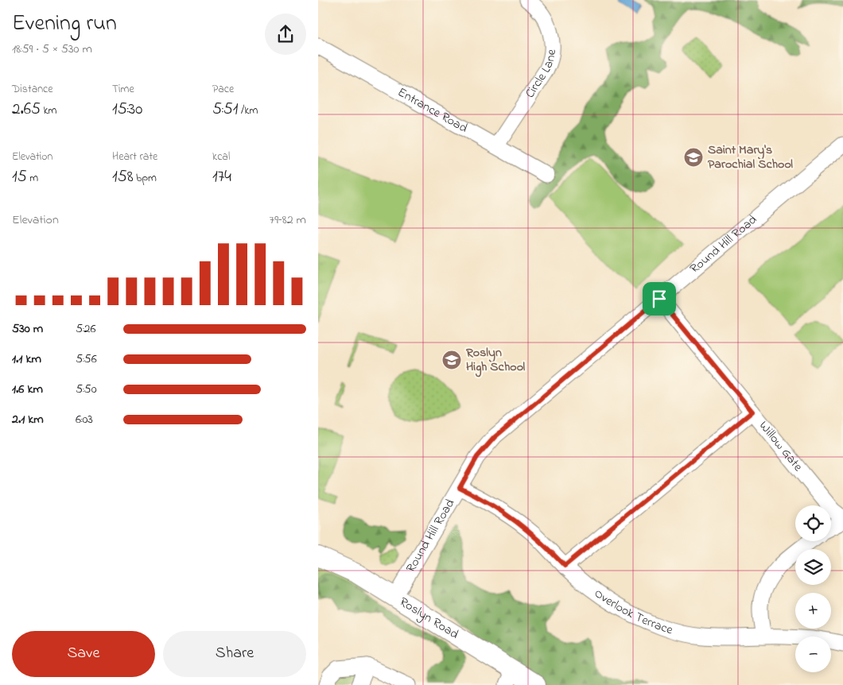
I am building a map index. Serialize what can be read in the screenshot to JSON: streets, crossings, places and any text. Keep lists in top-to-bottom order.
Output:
{
  "streets": {
    "main road": ["Roslyn Road"],
    "street": [
      "Circle Lane",
      "Entrance Road",
      "Round Hill Road",
      "Willow Gate",
      "Overlook Terrace"
    ]
  },
  "crossings": [
    ["Circle Lane", "Entrance Road"],
    ["Round Hill Road", "Willow Gate"],
    ["Round Hill Road", "Overlook Terrace"],
    ["Round Hill Road", "Roslyn Road"]
  ],
  "places": {
    "school or university": ["Saint Mary's Parochial School", "Roslyn High School"]
  },
  "page": {
    "heading": ["Evening run", "18:59 · 5 × 530 m"],
    "stats": [
      ["Distance", "2.65 km"],
      ["Time", "15:30"],
      ["Pace", "5:51 /km"],
      ["Elevation", "15 m"],
      ["Heart rate", "158 bpm"],
      ["kcal", "174"]
    ],
    "chart": ["Elevation", "79–82 m"],
    "list": [
      {
        "name": "530 m",
        "note": "5:26"
      },
      {
        "name": "1.1 km",
        "note": "5:56"
      },
      {
        "name": "1.6 km",
        "note": "5:50"
      },
      {
        "name": "2.1 km",
        "note": "6:03"
      }
    ],
    "map_buttons": ["+", "−"],
    "buttons": ["Save", "Share"]
  }
}
